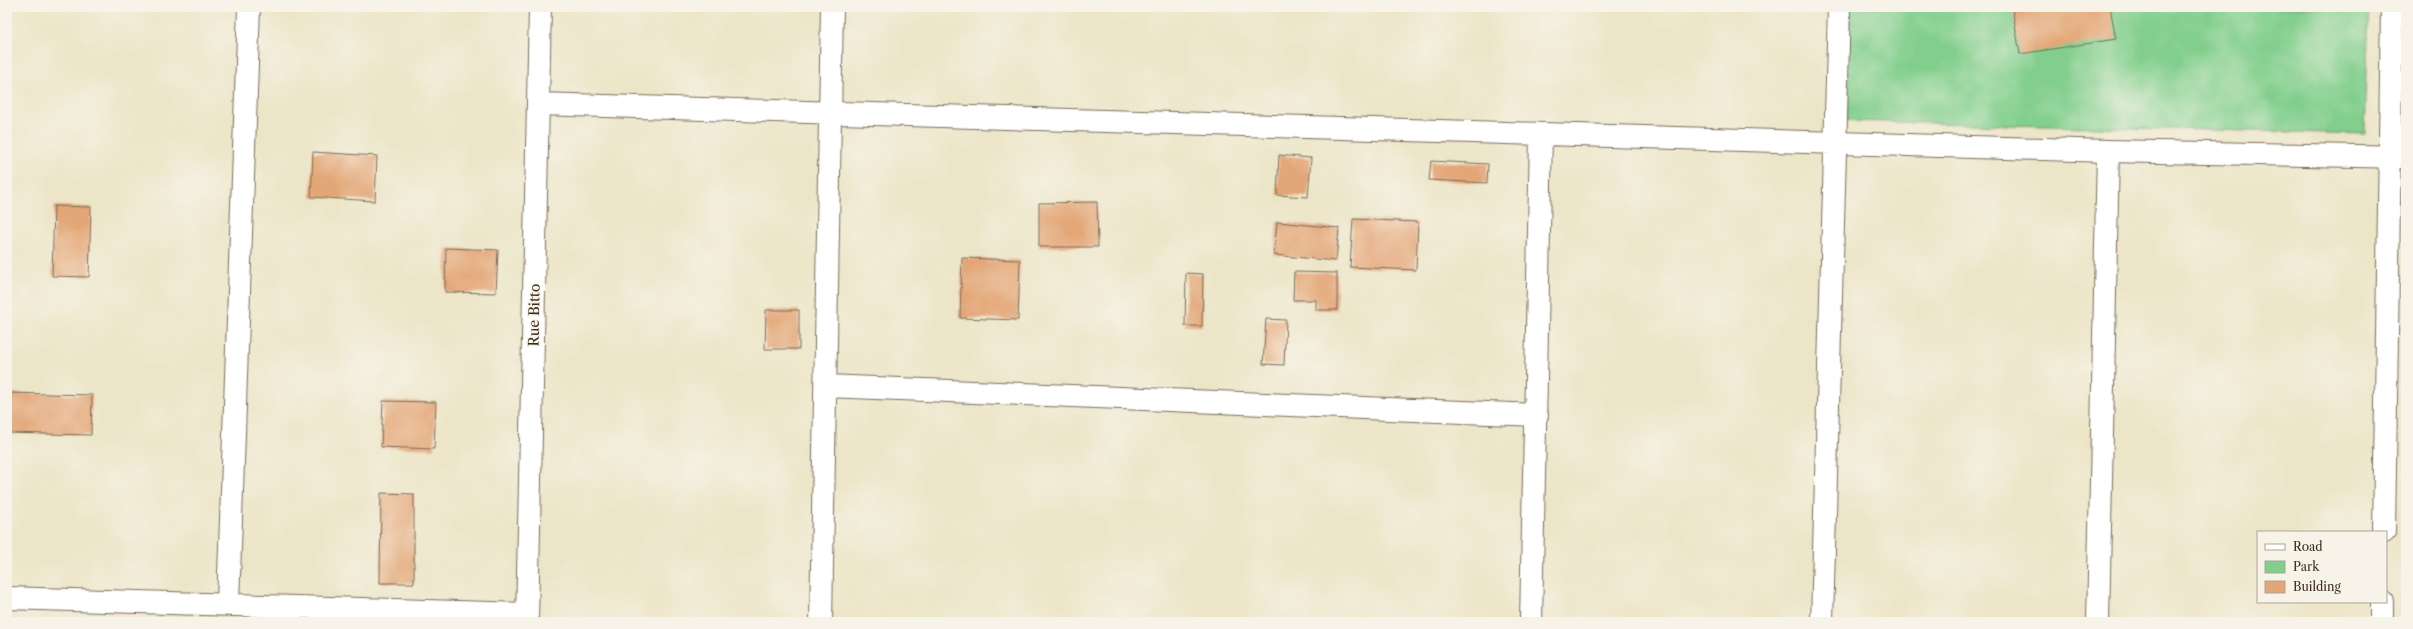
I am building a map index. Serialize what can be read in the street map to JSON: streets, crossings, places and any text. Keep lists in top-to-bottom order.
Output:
{
  "streets": {
    "street": ["Rue Bitto"]
  },
  "legend": ["Road", "Park", "Building"]
}
